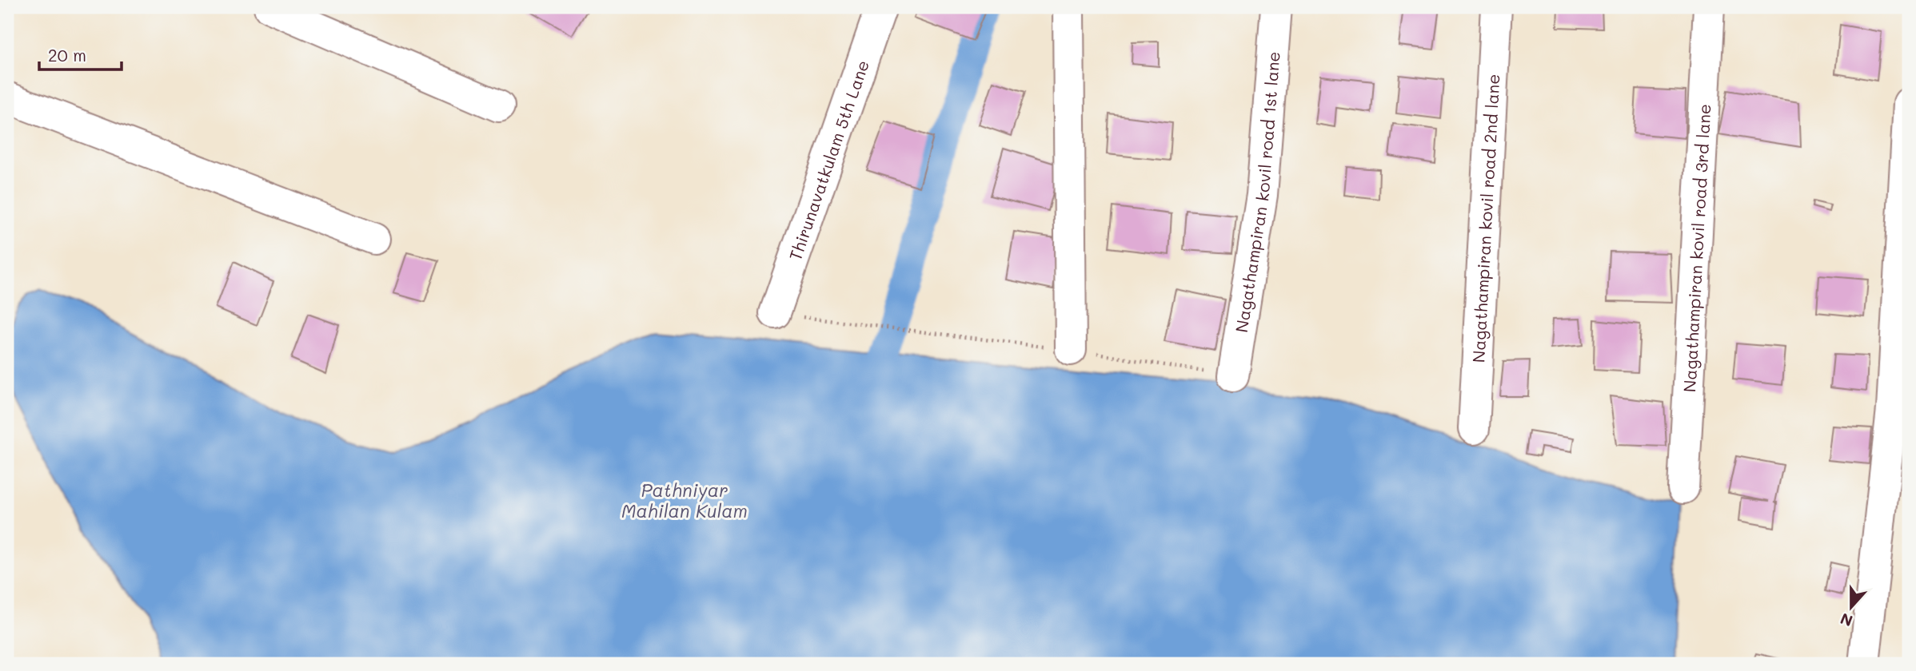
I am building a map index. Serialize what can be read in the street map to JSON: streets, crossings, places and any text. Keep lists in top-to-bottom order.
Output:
{
  "streets": {
    "street": [
      "Thirunavatkulam 5th Lane",
      "Nagathampiran kovil road 1st lane",
      "Nagathampiran kovil road 2nd lane",
      "Nagathampiran kovil road 3rd lane"
    ]
  },
  "water": ["Pathniyar Mahilan Kulam"],
  "scale_bar": "20 m",
  "north": "bottom"
}
